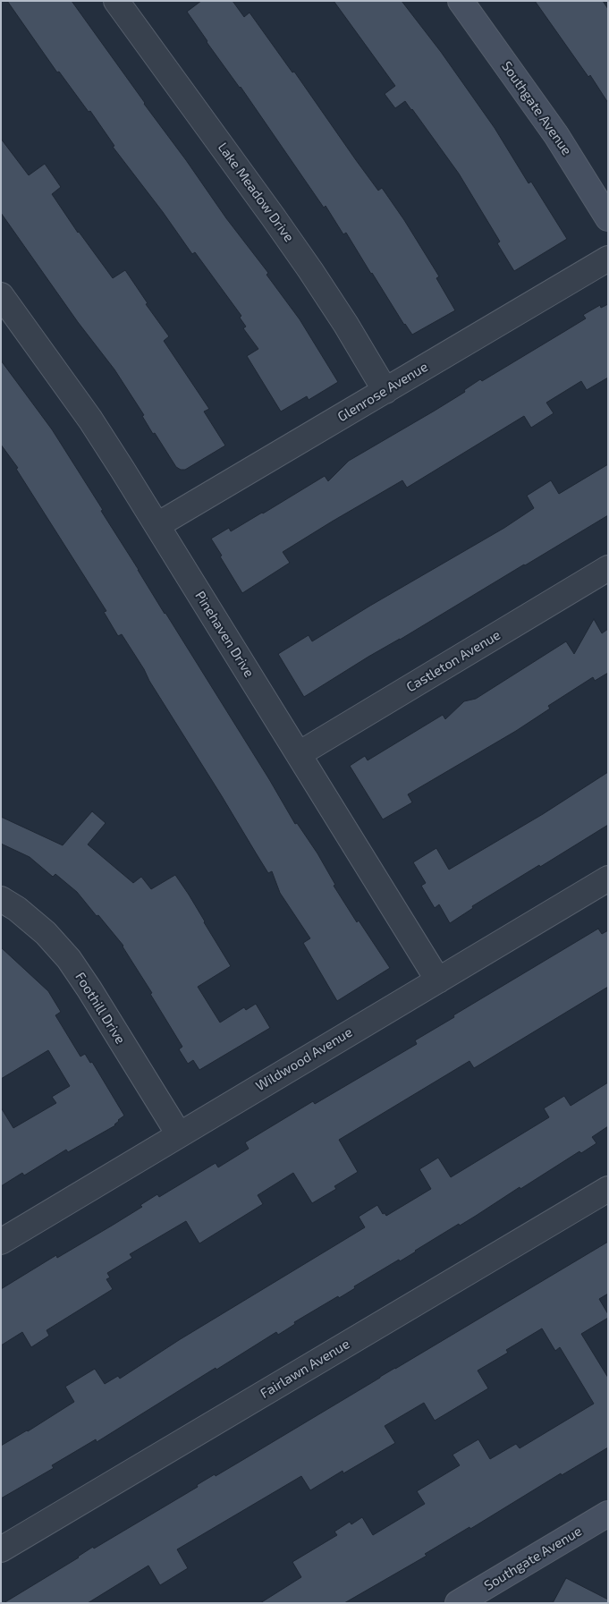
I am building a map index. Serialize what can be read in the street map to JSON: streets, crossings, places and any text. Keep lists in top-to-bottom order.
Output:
{
  "streets": {
    "street": [
      "Southgate Avenue",
      "Lake Meadow Drive",
      "Glenrose Avenue",
      "Pinehaven Drive",
      "Castleton Avenue",
      "Foothill Drive",
      "Wildwood Avenue",
      "Fairlawn Avenue"
    ]
  },
  "crossings": [
    ["Lake Meadow Drive", "Glenrose Avenue"],
    ["Glenrose Avenue", "Pinehaven Drive"],
    ["Pinehaven Drive", "Castleton Avenue"],
    ["Pinehaven Drive", "Wildwood Avenue"],
    ["Foothill Drive", "Wildwood Avenue"]
  ]
}
